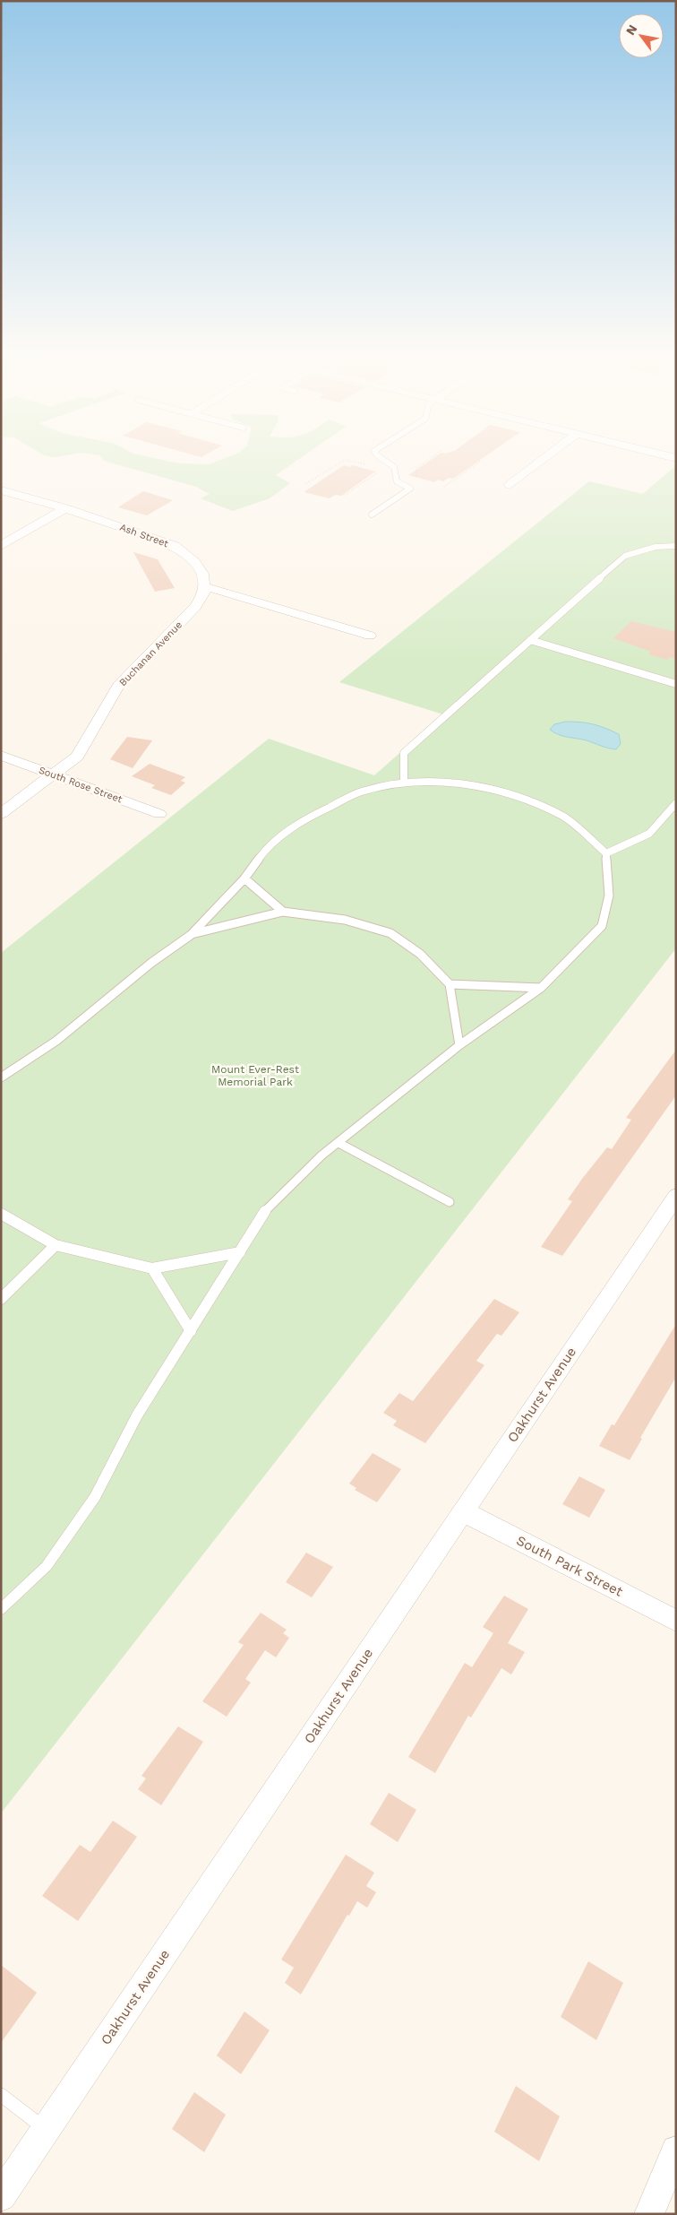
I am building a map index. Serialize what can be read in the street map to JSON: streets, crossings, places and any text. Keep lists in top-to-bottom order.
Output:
{
  "streets": {
    "street": [
      "Ash Street",
      "Buchanan Avenue",
      "South Rose Street",
      "Oakhurst Avenue",
      "South Park Street"
    ]
  },
  "crossings": [
    ["Ash Street", "Buchanan Avenue"],
    ["Buchanan Avenue", "South Rose Street"],
    ["Oakhurst Avenue", "South Park Street"]
  ],
  "parks": ["Mount Ever-Rest Memorial Park"],
  "north": "top left"
}
